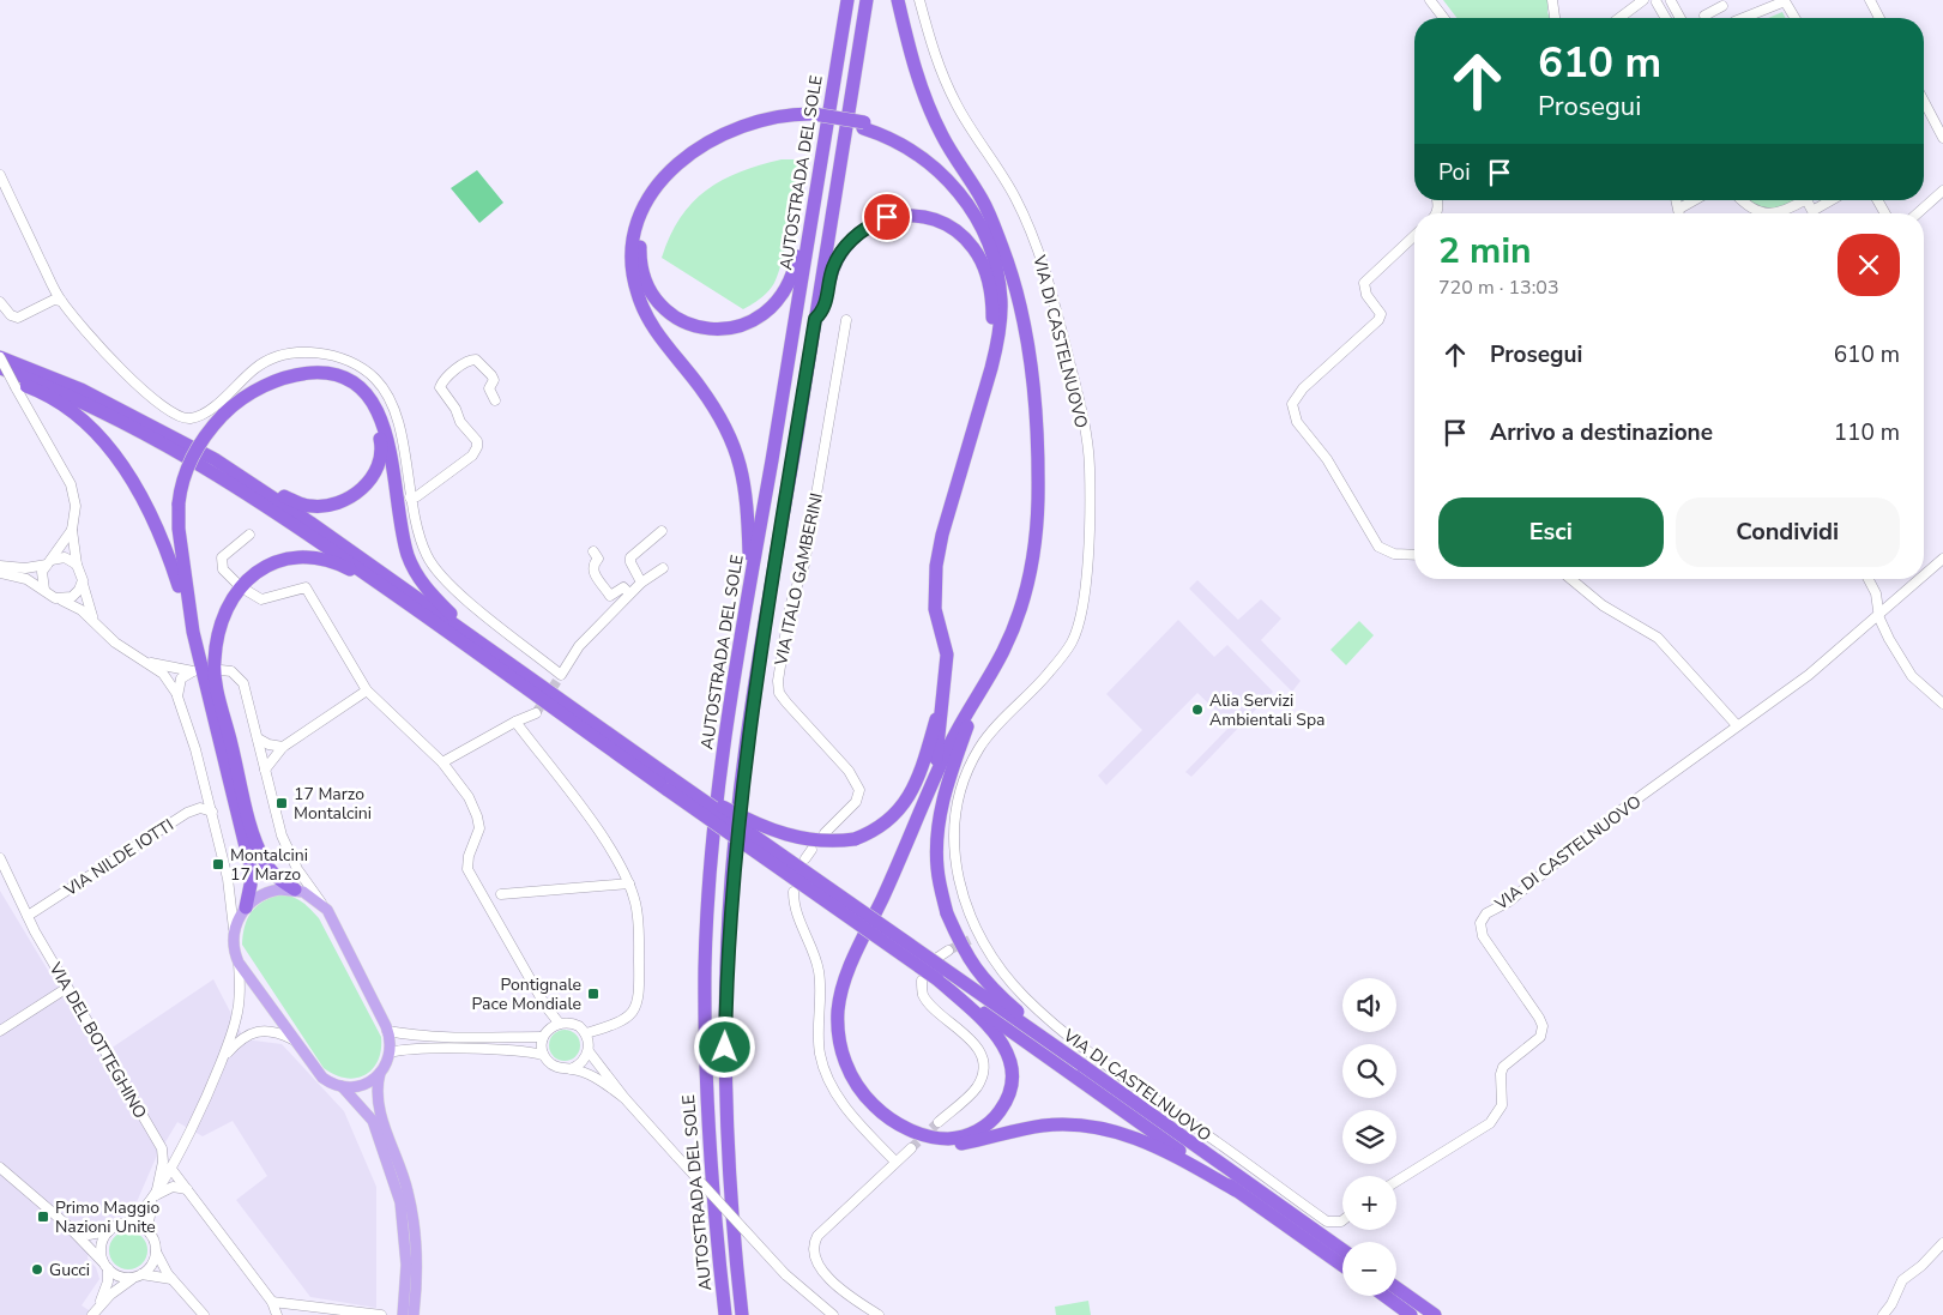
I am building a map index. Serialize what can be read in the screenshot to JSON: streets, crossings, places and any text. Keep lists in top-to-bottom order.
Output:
{
  "streets": {
    "highway": ["AUTOSTRADA DEL SOLE"],
    "street": [
      "VIA DI CASTELNUOVO",
      "VIA ITALO GAMBERINI",
      "VIA NILDE IOTTI",
      "VIA DEL BOTTEGHINO"
    ]
  },
  "crossings": [
    ["VIA NILDE IOTTI", "VIA DEL BOTTEGHINO"]
  ],
  "places": {
    "other": ["Alia Servizi Ambientali Spa", "Gucci"],
    "transit": [
      "17 Marzo Montalcini",
      "Montalcini 17 Marzo",
      "Pontignale Pace Mondiale",
      "Primo Maggio Nazioni Unite"
    ]
  },
  "page": {
    "turn": ["610 m", "Prosegui"],
    "then": "Poi",
    "heading": ["2 min", "720 m · 13:03"],
    "list": [
      {
        "name": "Prosegui",
        "value": "610 m"
      },
      {
        "name": "Arrivo a destinazione",
        "value": "110 m"
      }
    ],
    "buttons": ["Esci", "Condividi"],
    "map_buttons": ["+", "−"]
  }
}
